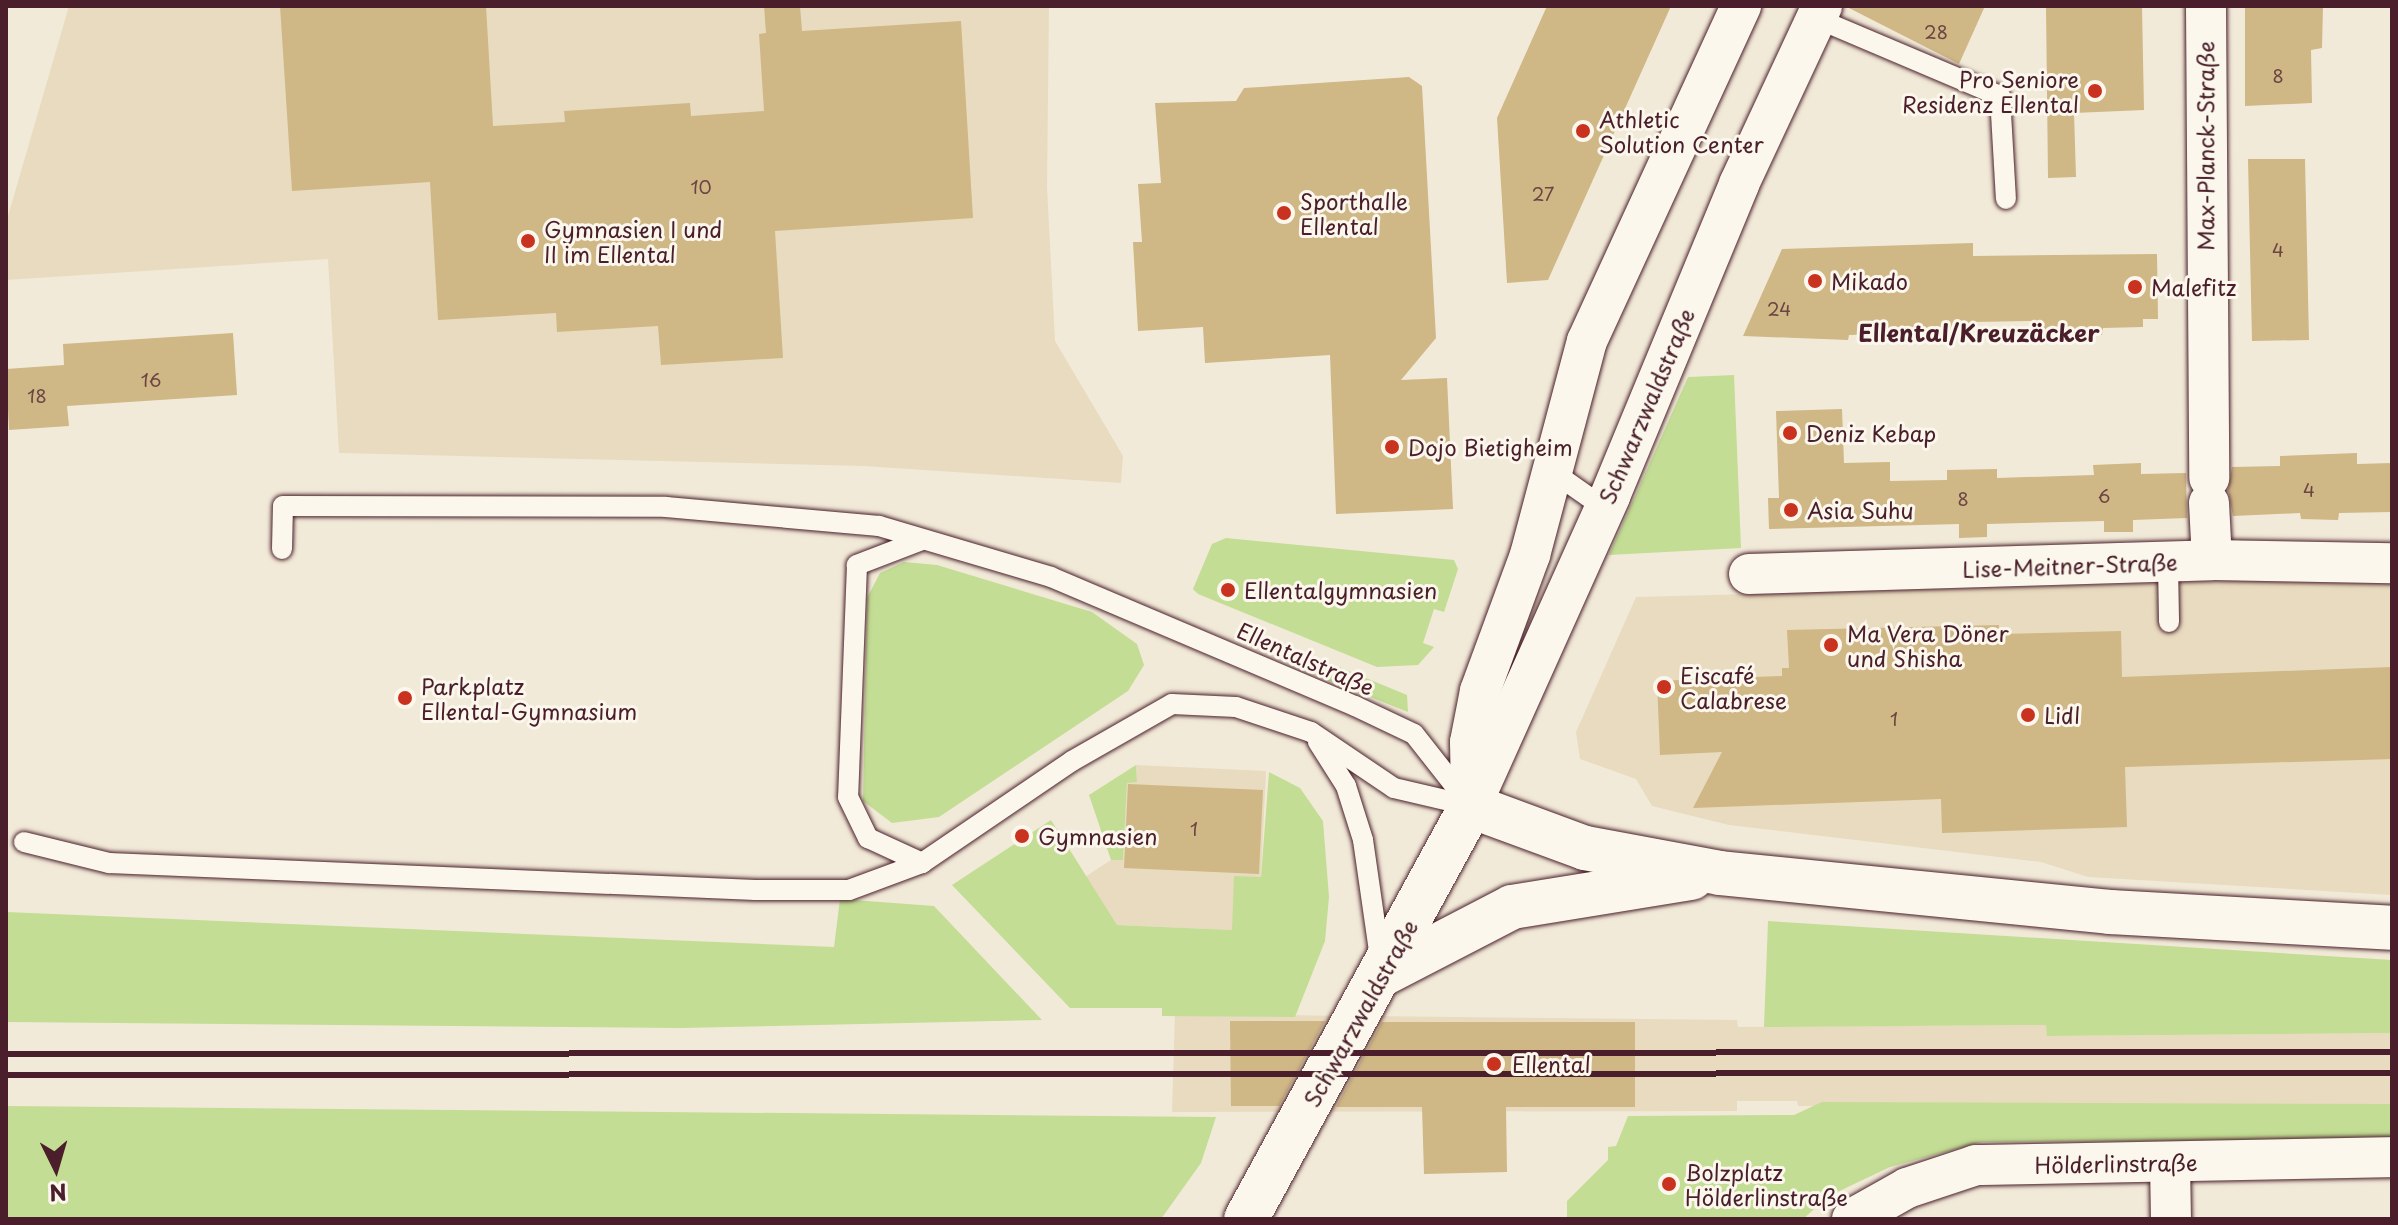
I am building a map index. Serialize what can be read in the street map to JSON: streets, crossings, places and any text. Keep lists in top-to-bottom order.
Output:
{
  "streets": {
    "main road": ["Schwarzwaldstraße"],
    "street": ["Max-Planck-Straße", "Lise-Meitner-Straße", "Hölderlinstraße"],
    "lane": ["Ellentalstraße"]
  },
  "crossings": [
    ["Max-Planck-Straße", "Lise-Meitner-Straße"],
    ["Schwarzwaldstraße", "Ellentalstraße"]
  ],
  "districts": ["Ellental/Kreuzäcker"],
  "places": [
    "Pro Seniore Residenz Ellental",
    "Athletic Solution Center",
    "Sporthalle Ellental",
    "Gymnasien I und II im Ellental",
    "Mikado",
    "Malefitz",
    "Deniz Kebap",
    "Dojo Bietigheim",
    "Asia Suhu",
    "Ellentalgymnasien",
    "Ma Vera Döner und Shisha",
    "Eiscafé Calabrese",
    "Parkplatz Ellental-Gymnasium",
    "Lidl",
    "Gymnasien",
    "Ellental",
    "Bolzplatz Hölderlinstraße"
  ],
  "house_numbers": [
    "28",
    "8",
    "10",
    "27",
    "4",
    "24",
    "16",
    "18",
    "4",
    "6",
    "8",
    "1",
    "1"
  ],
  "north": "bottom"
}
